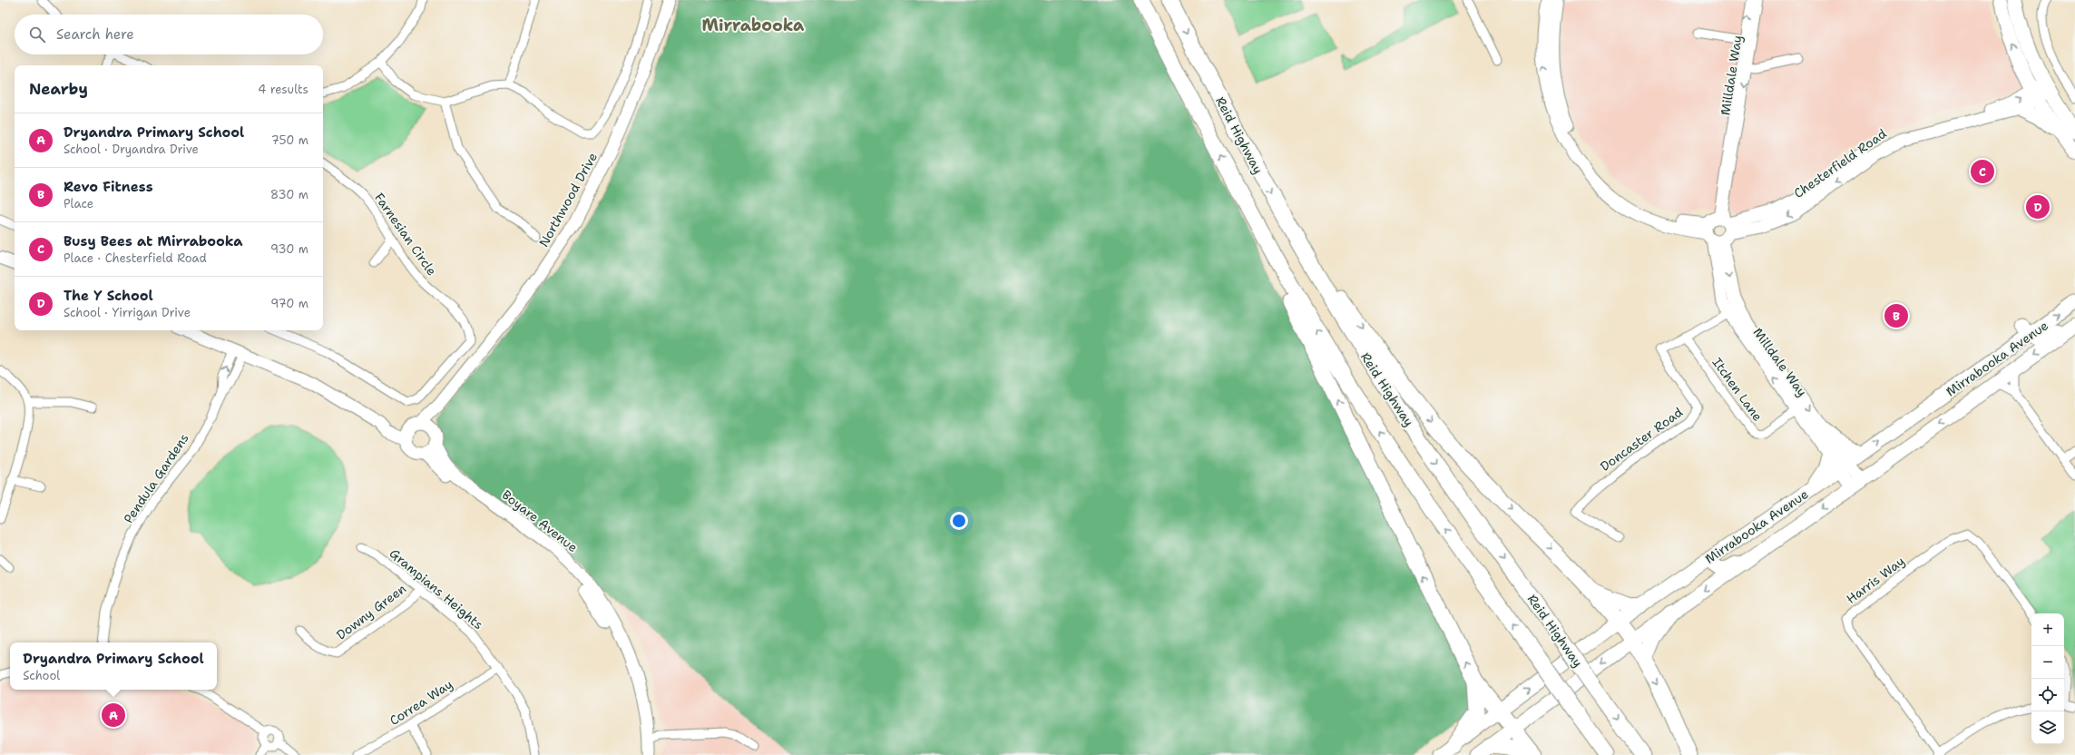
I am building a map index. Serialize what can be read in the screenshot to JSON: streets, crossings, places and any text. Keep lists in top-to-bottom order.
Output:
{
  "streets": {
    "highway": ["Reid Highway"],
    "main road": ["Mirrabooka Avenue"],
    "street": [
      "Milldale Way",
      "Chesterfield Road",
      "Northwood Drive",
      "Farnesian Circle",
      "Itchen Lane",
      "Doncaster Road",
      "Pendula Gardens",
      "Boyare Avenue",
      "Harris Way",
      "Grampians Heights",
      "Downy Green",
      "Correa Way"
    ]
  },
  "crossings": [
    ["Milldale Way", "Chesterfield Road"],
    ["Milldale Way", "Mirrabooka Avenue"],
    ["Milldale Way", "Itchen Lane"],
    ["Milldale Way", "Doncaster Road"],
    ["Northwood Drive", "Boyare Avenue"],
    ["Itchen Lane", "Doncaster Road"],
    ["Grampians Heights", "Downy Green"],
    ["Grampians Heights", "Correa Way"]
  ],
  "districts": ["Mirrabooka"],
  "page": {
    "search": "Search here",
    "heading": ["Nearby", "4 results"],
    "list": [
      {
        "mark": "A",
        "name": "Dryandra Primary School",
        "note": "School · Dryandra Drive",
        "value": "750 m"
      },
      {
        "mark": "B",
        "name": "Revo Fitness",
        "note": "Place",
        "value": "830 m"
      },
      {
        "mark": "C",
        "name": "Busy Bees at Mirrabooka",
        "note": "Place · Chesterfield Road",
        "value": "930 m"
      },
      {
        "mark": "D",
        "name": "The Y School",
        "note": "School · Yirrigan Drive",
        "value": "970 m"
      }
    ],
    "pins": [
      "C",
      "D",
      "B",
      "A"
    ],
    "map_buttons": ["+", "−"],
    "popup": ["Dryandra Primary School", "School"]
  }
}
